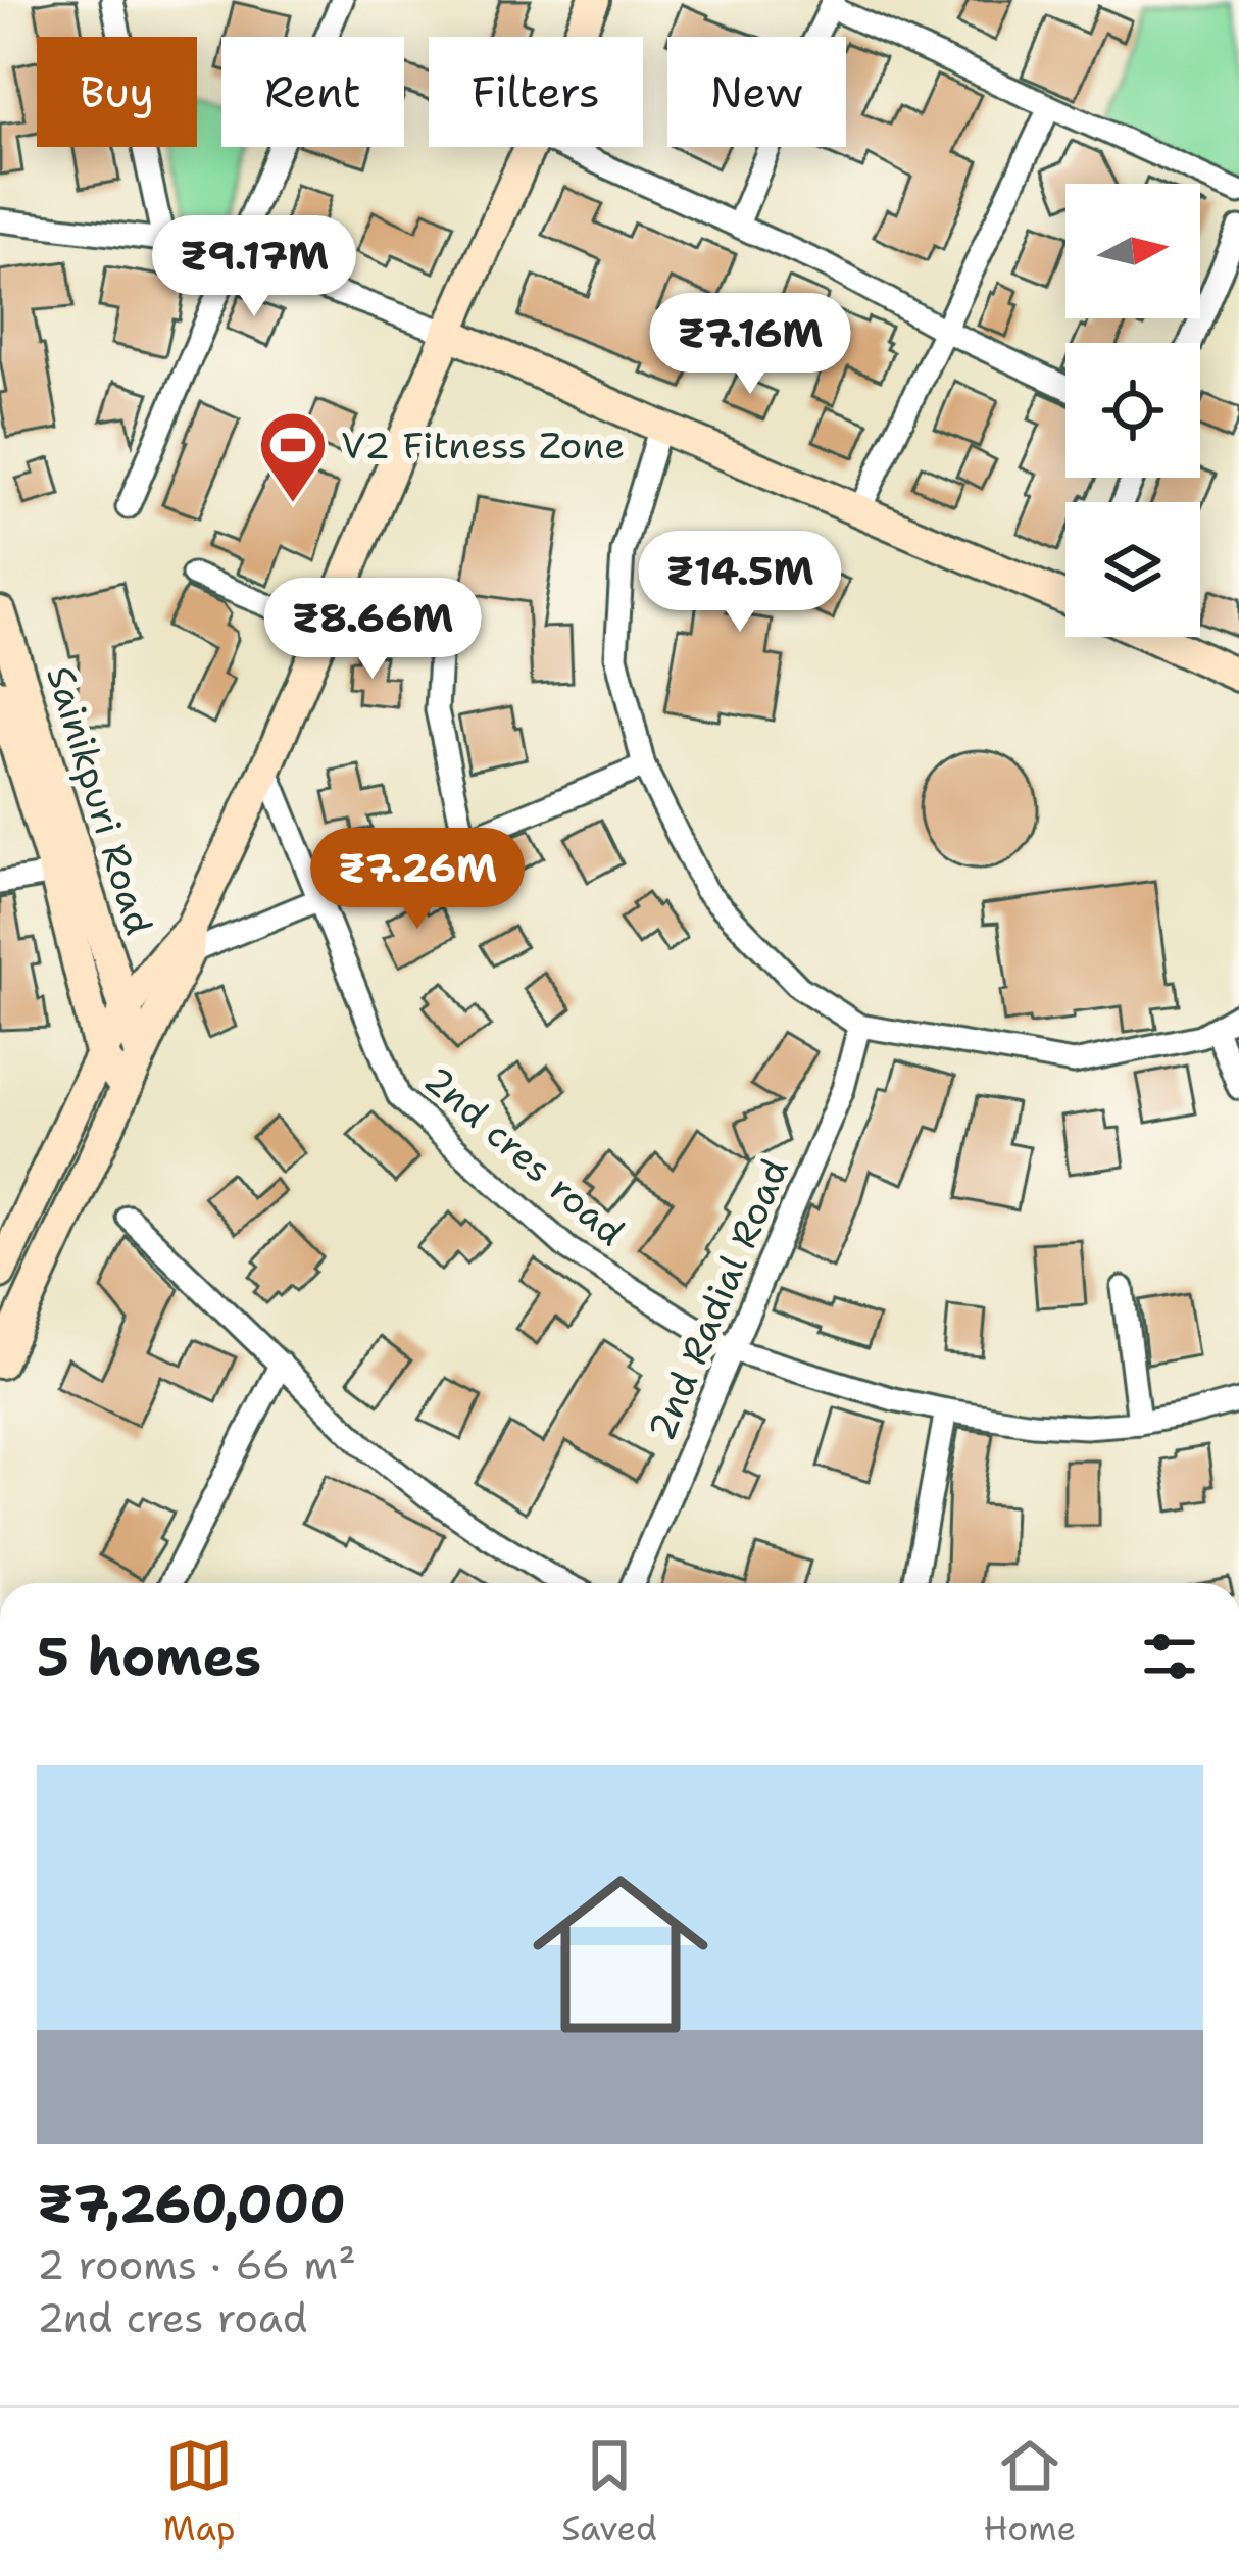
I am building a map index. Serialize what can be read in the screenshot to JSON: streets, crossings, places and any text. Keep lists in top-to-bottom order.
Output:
{
  "streets": {
    "main road": ["Sainikpuri Road"],
    "street": ["2nd cres road", "2nd Radial Road"]
  },
  "crossings": [
    ["2nd cres road", "2nd Radial Road"]
  ],
  "places": {
    "sports": ["V2 Fitness Zone"]
  },
  "north": "right",
  "page": {
    "chip": [
      "Buy",
      "Rent",
      "Filters",
      "New"
    ],
    "price": [
      "₹9.17M",
      "₹7.16M",
      "₹14.5M",
      "₹8.66M",
      "₹7.26M"
    ],
    "heading": "5 homes",
    "list": [
      {
        "name": "₹7,260,000",
        "note": "2 rooms · 66 m² · 2nd cres road"
      }
    ],
    "tabs": ["Map", "Saved", "Home"]
  }
}
